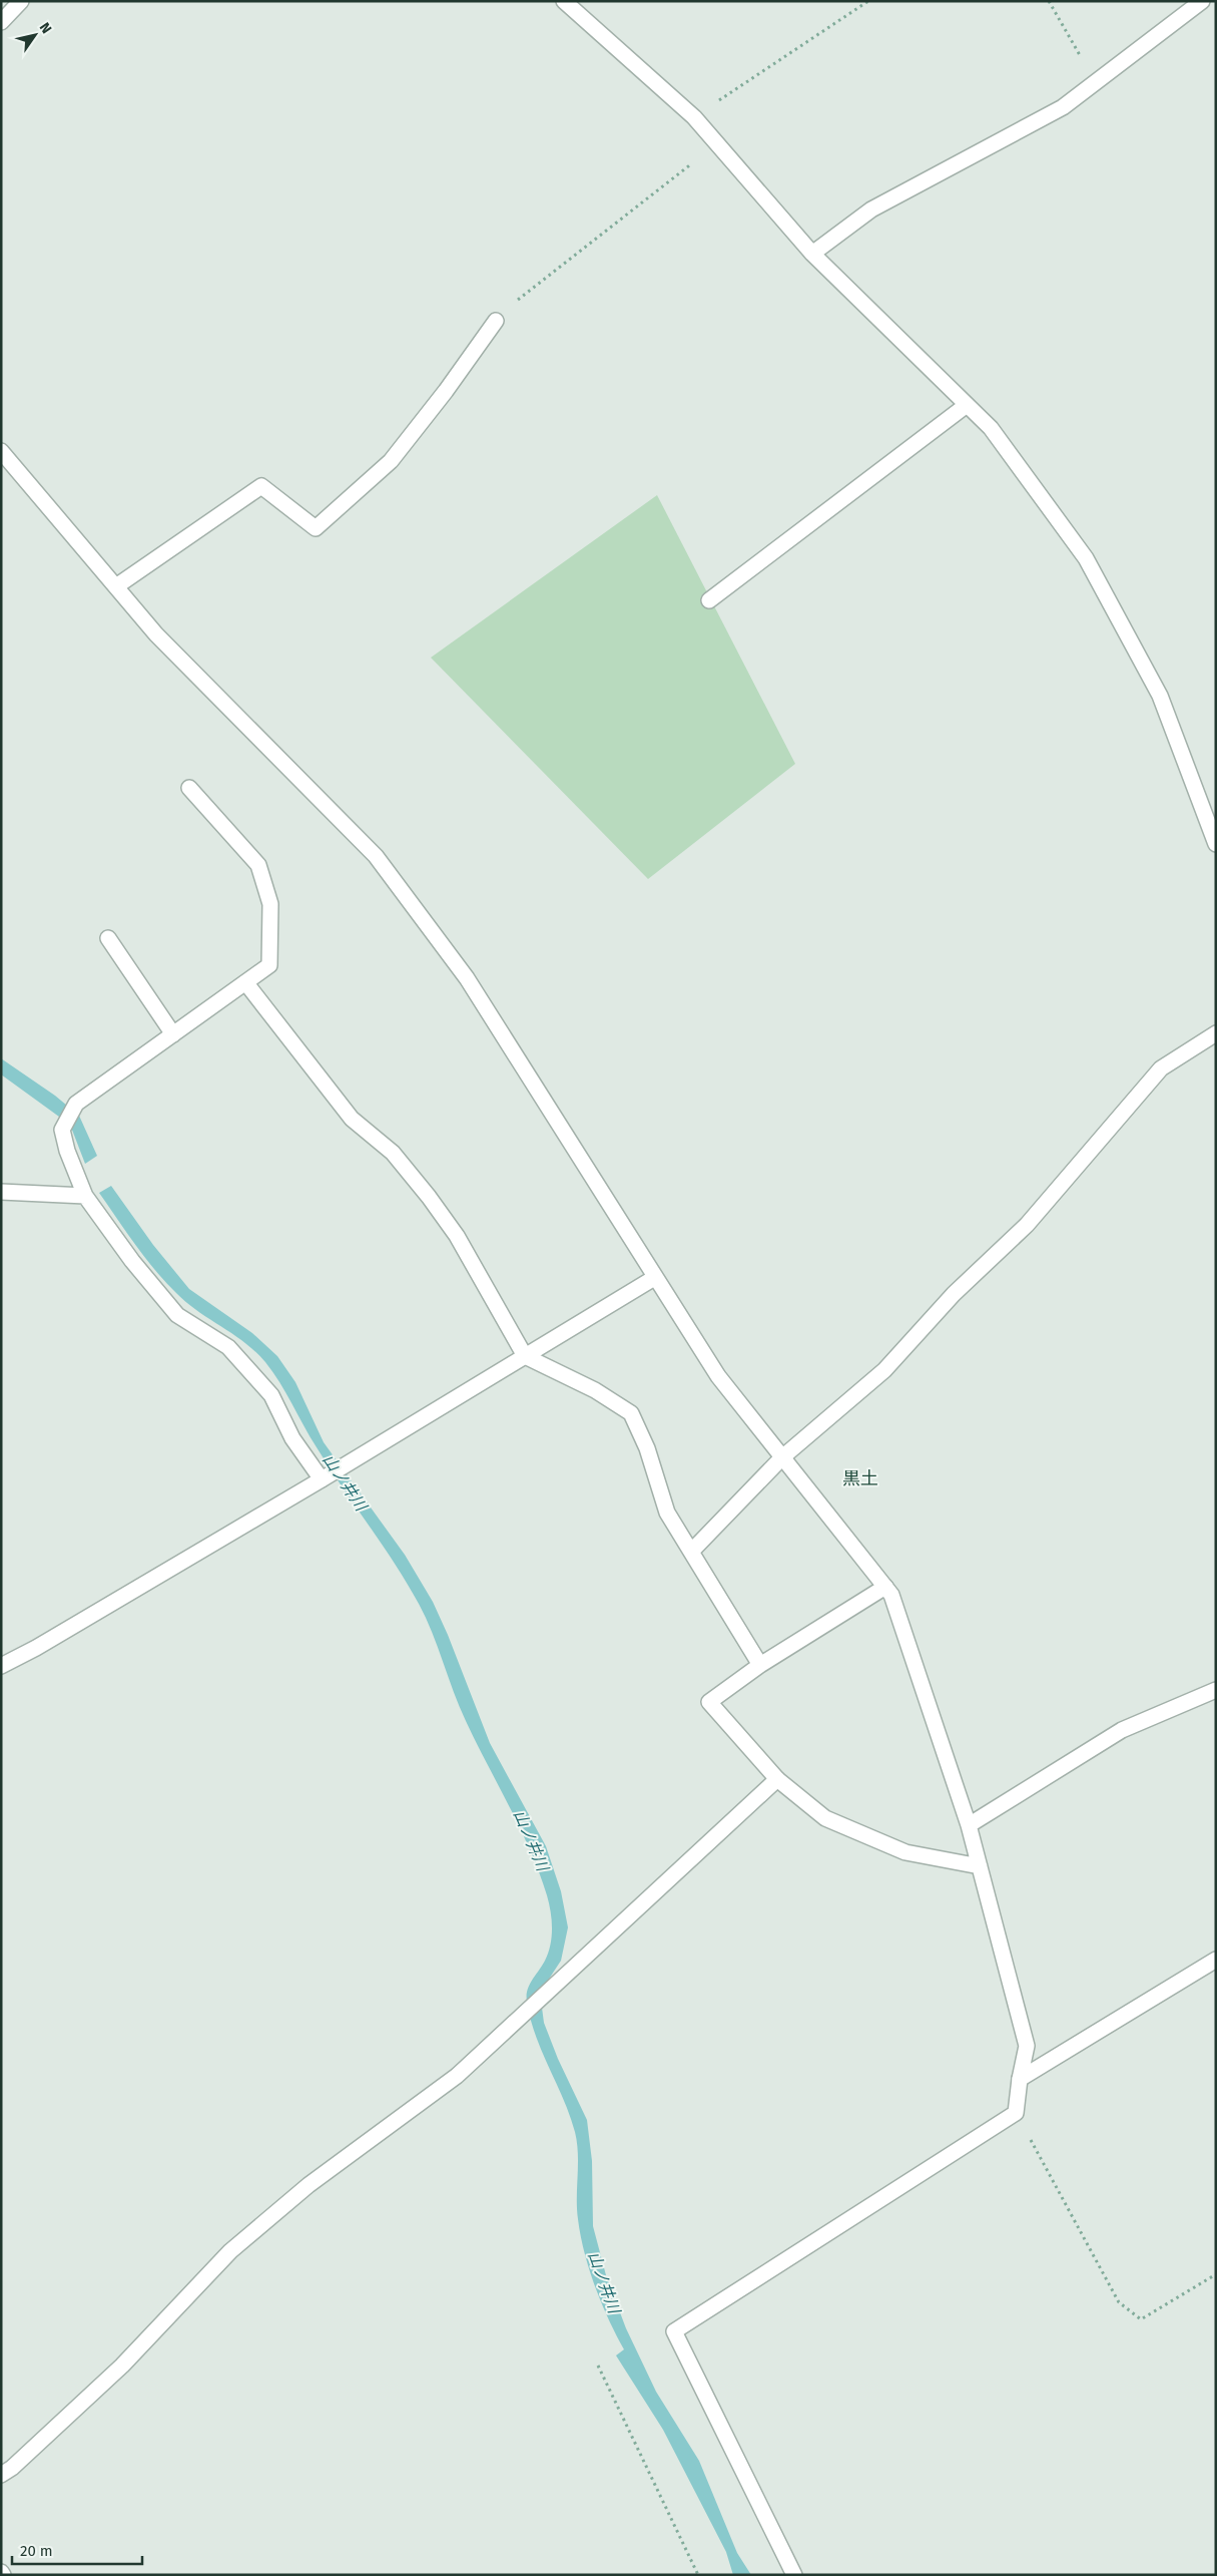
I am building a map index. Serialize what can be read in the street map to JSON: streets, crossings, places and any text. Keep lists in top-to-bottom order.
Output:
{
  "districts": ["黒土"],
  "water": ["山ノ井川"],
  "scale_bar": "20 m",
  "north": "top right"
}
